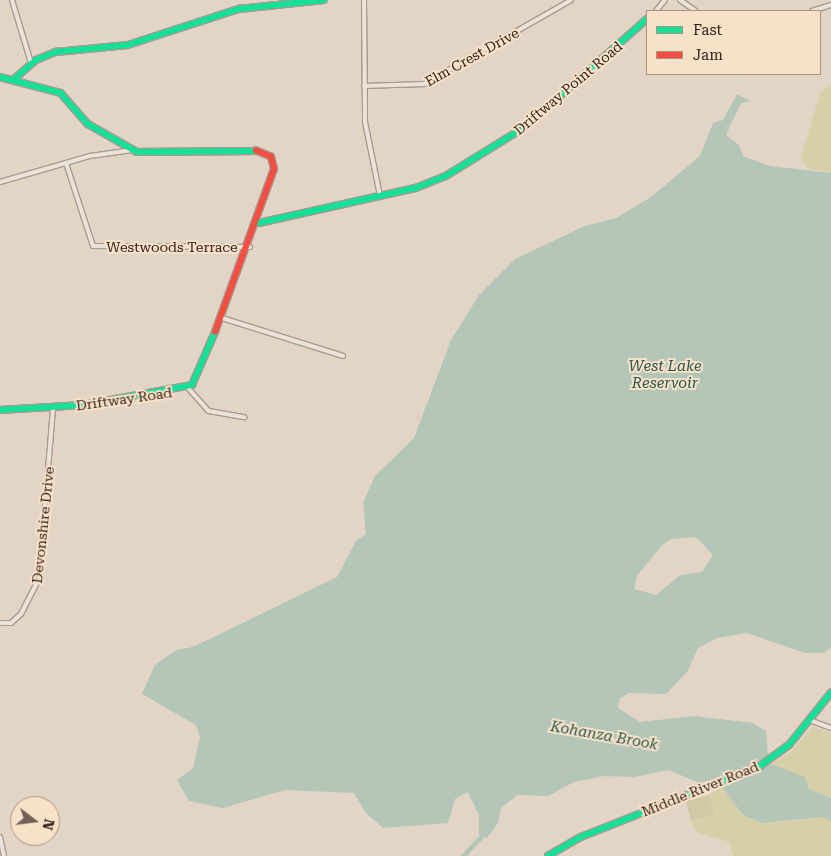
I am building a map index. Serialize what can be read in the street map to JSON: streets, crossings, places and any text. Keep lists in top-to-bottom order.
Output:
{
  "streets": {
    "street": [
      "Elm Crest Drive",
      "Driftway Point Road",
      "Westwoods Terrace",
      "Driftway Road",
      "Devonshire Drive",
      "Middle River Road"
    ]
  },
  "crossings": [
    ["Driftway Point Road", "Driftway Road"],
    ["Westwoods Terrace", "Driftway Road"],
    ["Driftway Road", "Devonshire Drive"]
  ],
  "water": ["West Lake Reservoir", "Kohanza Brook"],
  "legend": ["Fast", "Jam"],
  "north": "right"
}
